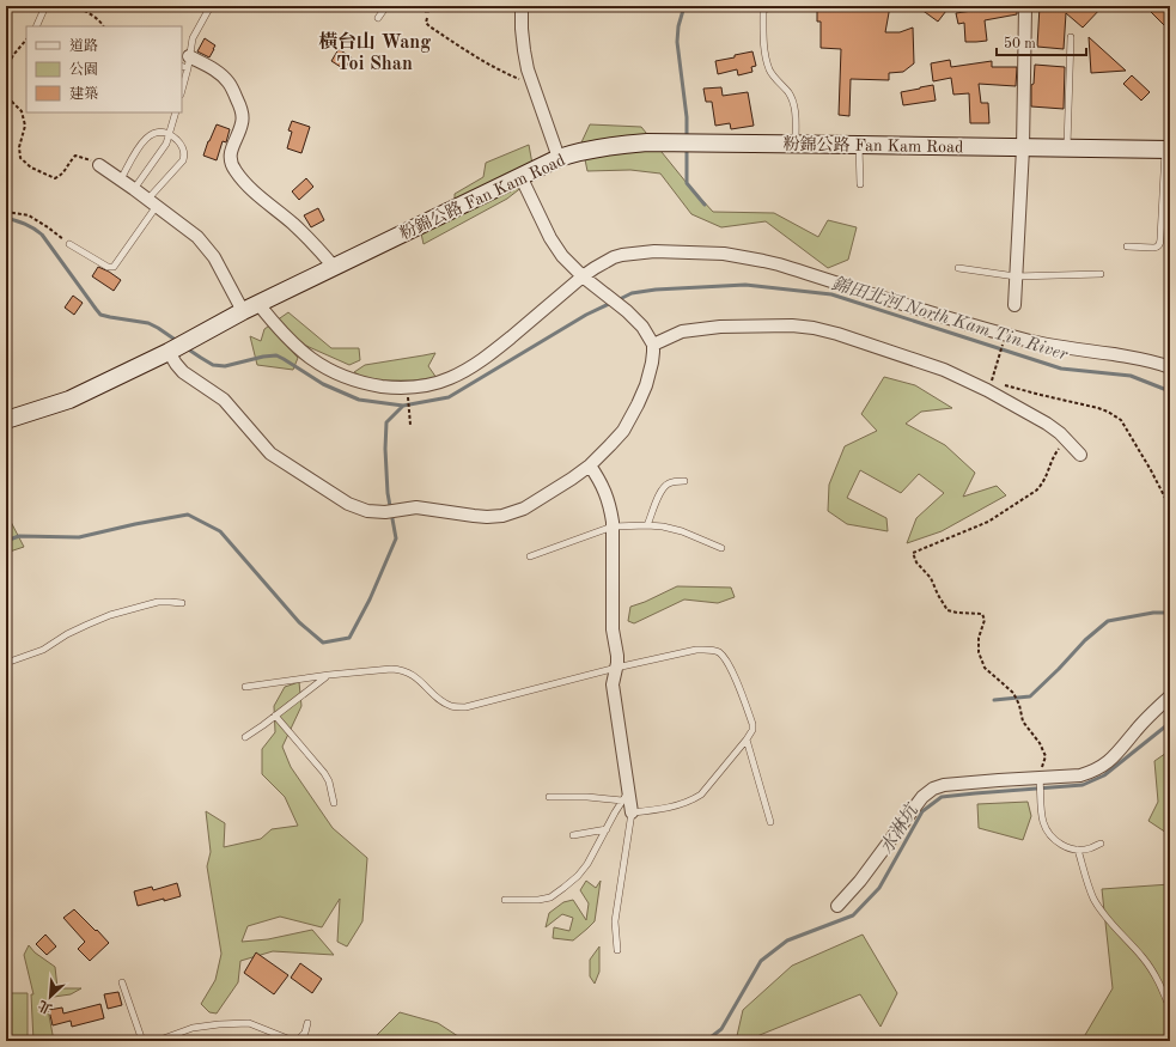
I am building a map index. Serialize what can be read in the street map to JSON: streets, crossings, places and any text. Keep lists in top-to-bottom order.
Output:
{
  "streets": {
    "main road": ["粉錦公路 Fan Kam Road"]
  },
  "districts": ["橫台山 Wang Toi Shan"],
  "water": ["錦田北河 North Kam Tin River", "水淋坑"],
  "legend": ["道路", "公園", "建築"],
  "scale_bar": "50 m",
  "north": "bottom left"
}
